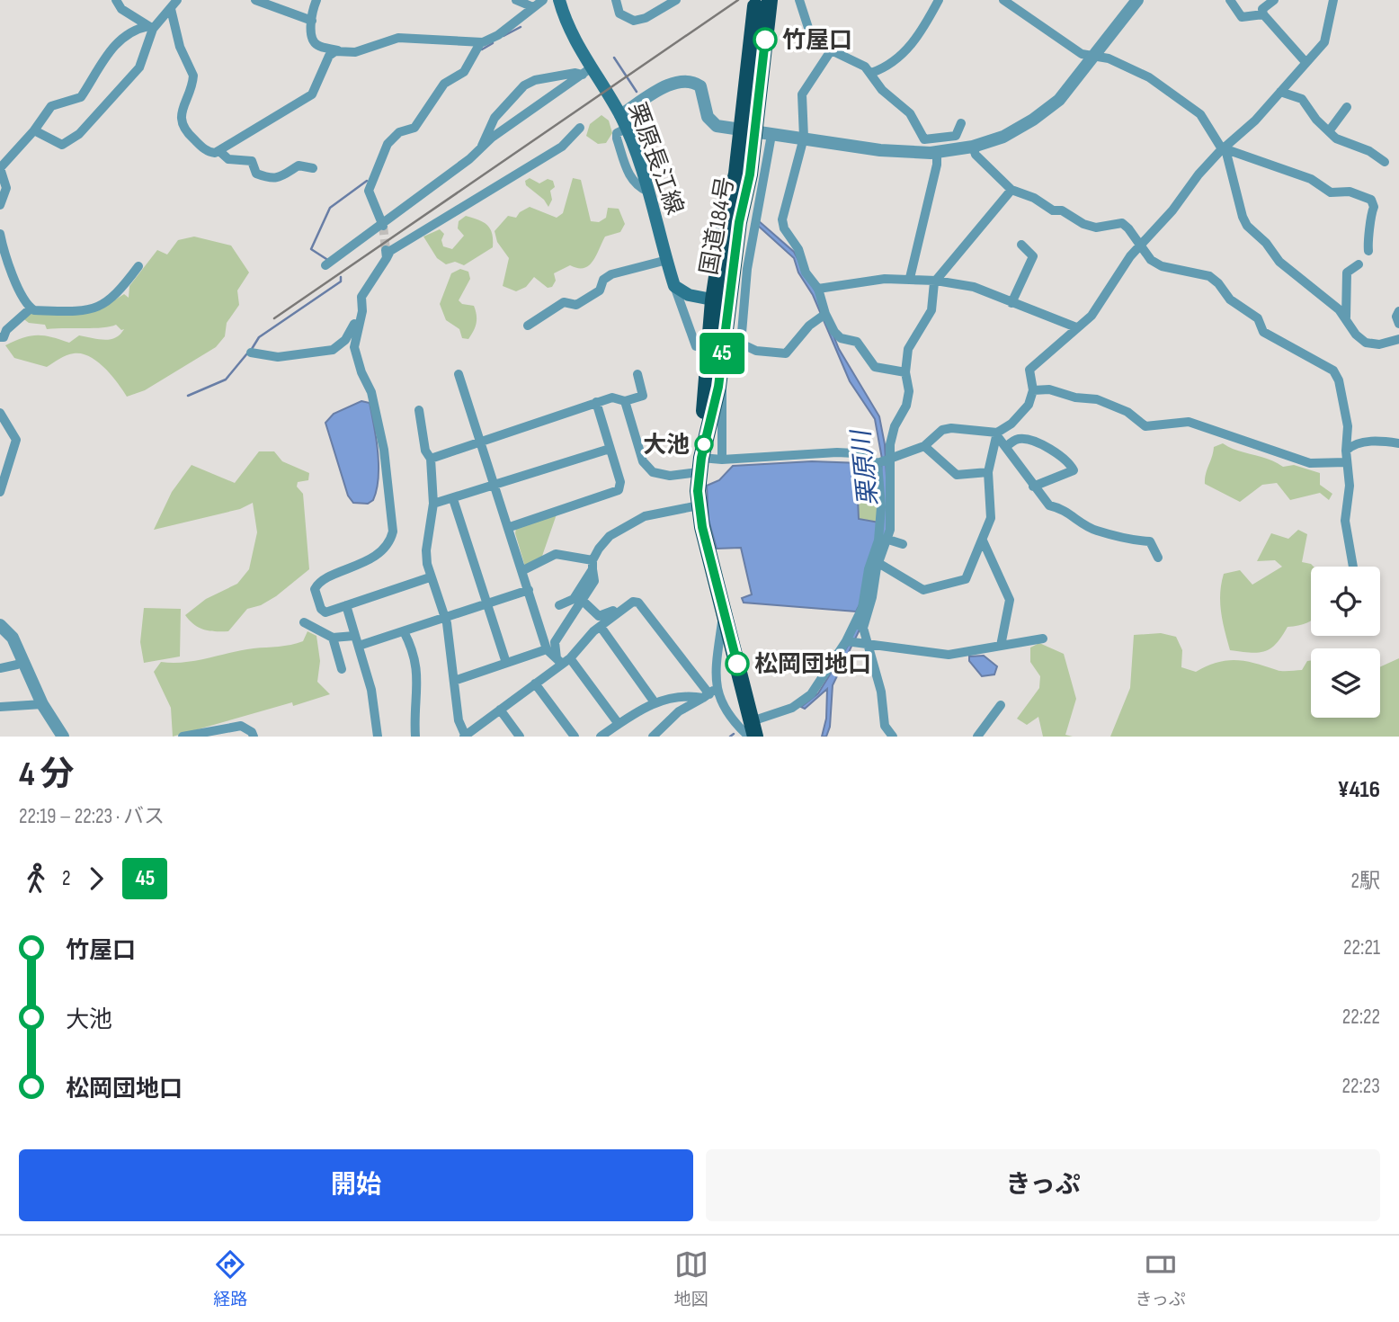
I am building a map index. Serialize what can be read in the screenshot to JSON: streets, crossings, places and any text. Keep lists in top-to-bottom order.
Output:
{
  "streets": {
    "highway": ["国道184号"],
    "main road": ["栗原長江線"]
  },
  "water": ["栗原川"],
  "places": ["竹屋口", "大池", "松岡団地口"],
  "lines": ["bus line 45"],
  "page": {
    "on_map": "45",
    "heading": ["4 分", "22:19 – 22:23 · バス", "¥416"],
    "legs": ["2", "45", "2駅"],
    "list": [
      {
        "name": "竹屋口",
        "value": "22:21"
      },
      {
        "name": "大池",
        "value": "22:22"
      },
      {
        "name": "松岡団地口",
        "value": "22:23"
      }
    ],
    "buttons": ["開始", "きっぷ"],
    "tabs": ["経路", "地図", "きっぷ"]
  }
}
